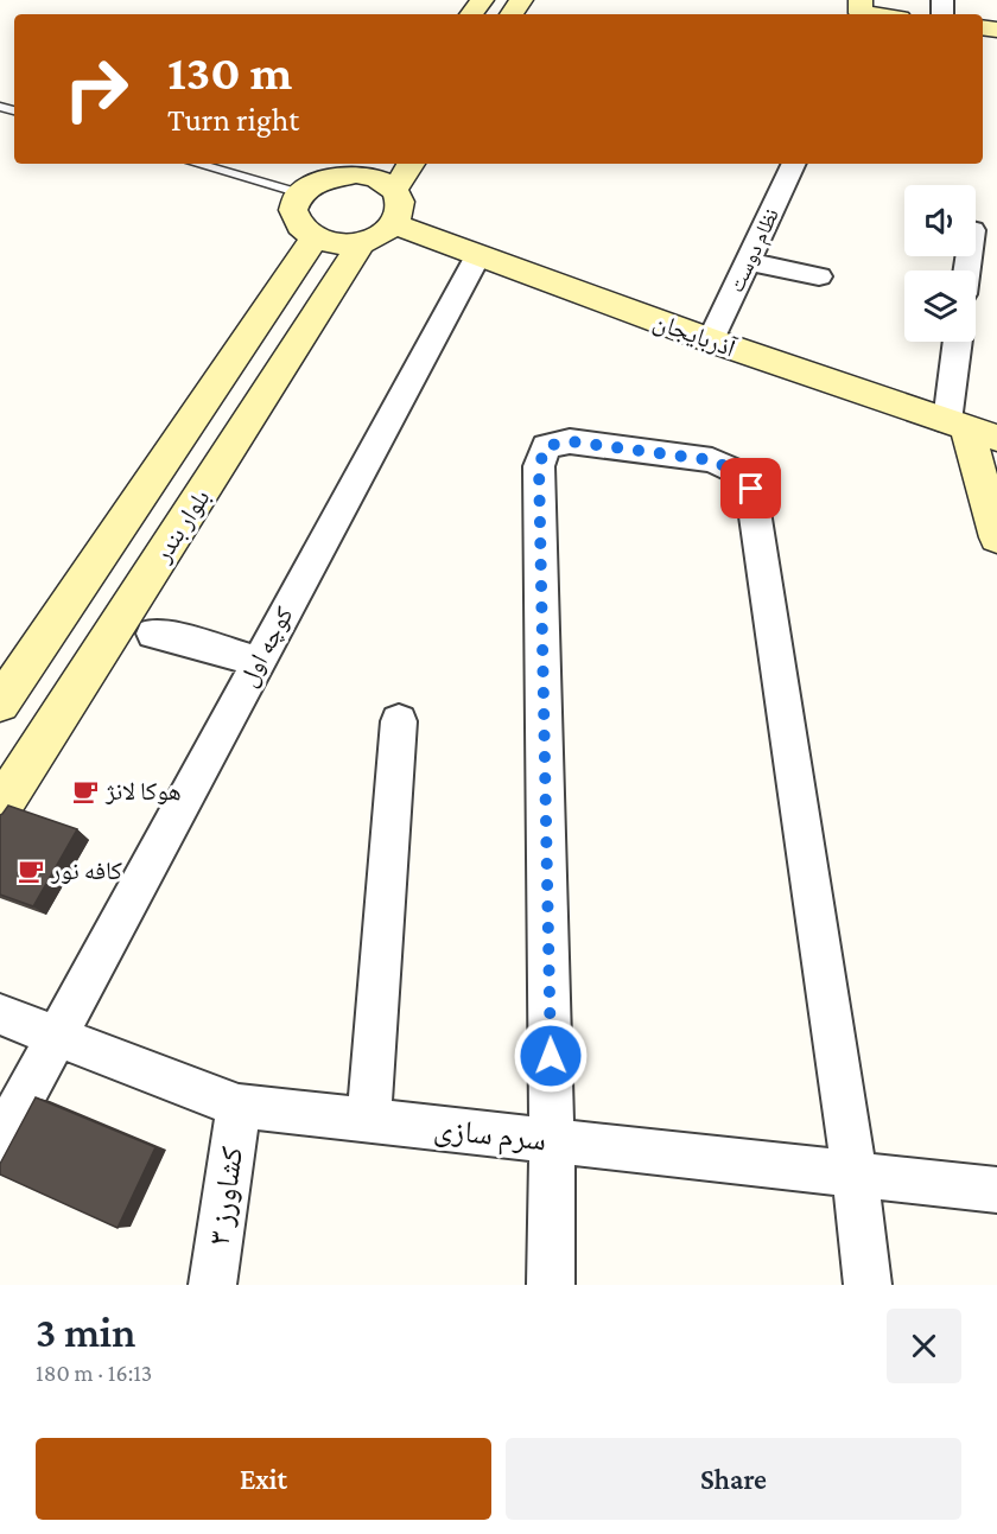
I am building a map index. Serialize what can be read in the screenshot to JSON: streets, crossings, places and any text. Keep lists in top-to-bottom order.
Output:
{
  "streets": {
    "main road": ["آذربایجان", "بلوار بندر"],
    "street": [
      "نظام دوست",
      "کوچه اول",
      "سرم سازی",
      "کشاورز ۳"
    ]
  },
  "crossings": [
    ["نظام دوست", "آذربایجان"],
    ["آذربایجان", "بلوار بندر"],
    ["آذربایجان", "کوچه اول"],
    ["کوچه اول", "سرم سازی"],
    ["سرم سازی", "کشاورز ۳"]
  ],
  "places": {
    "cafe": ["هوكا لانژ", "کافه نور"]
  },
  "page": {
    "turn": ["130 m", "Turn right"],
    "heading": ["3 min", "180 m · 16:13"],
    "buttons": ["Exit", "Share"]
  }
}
